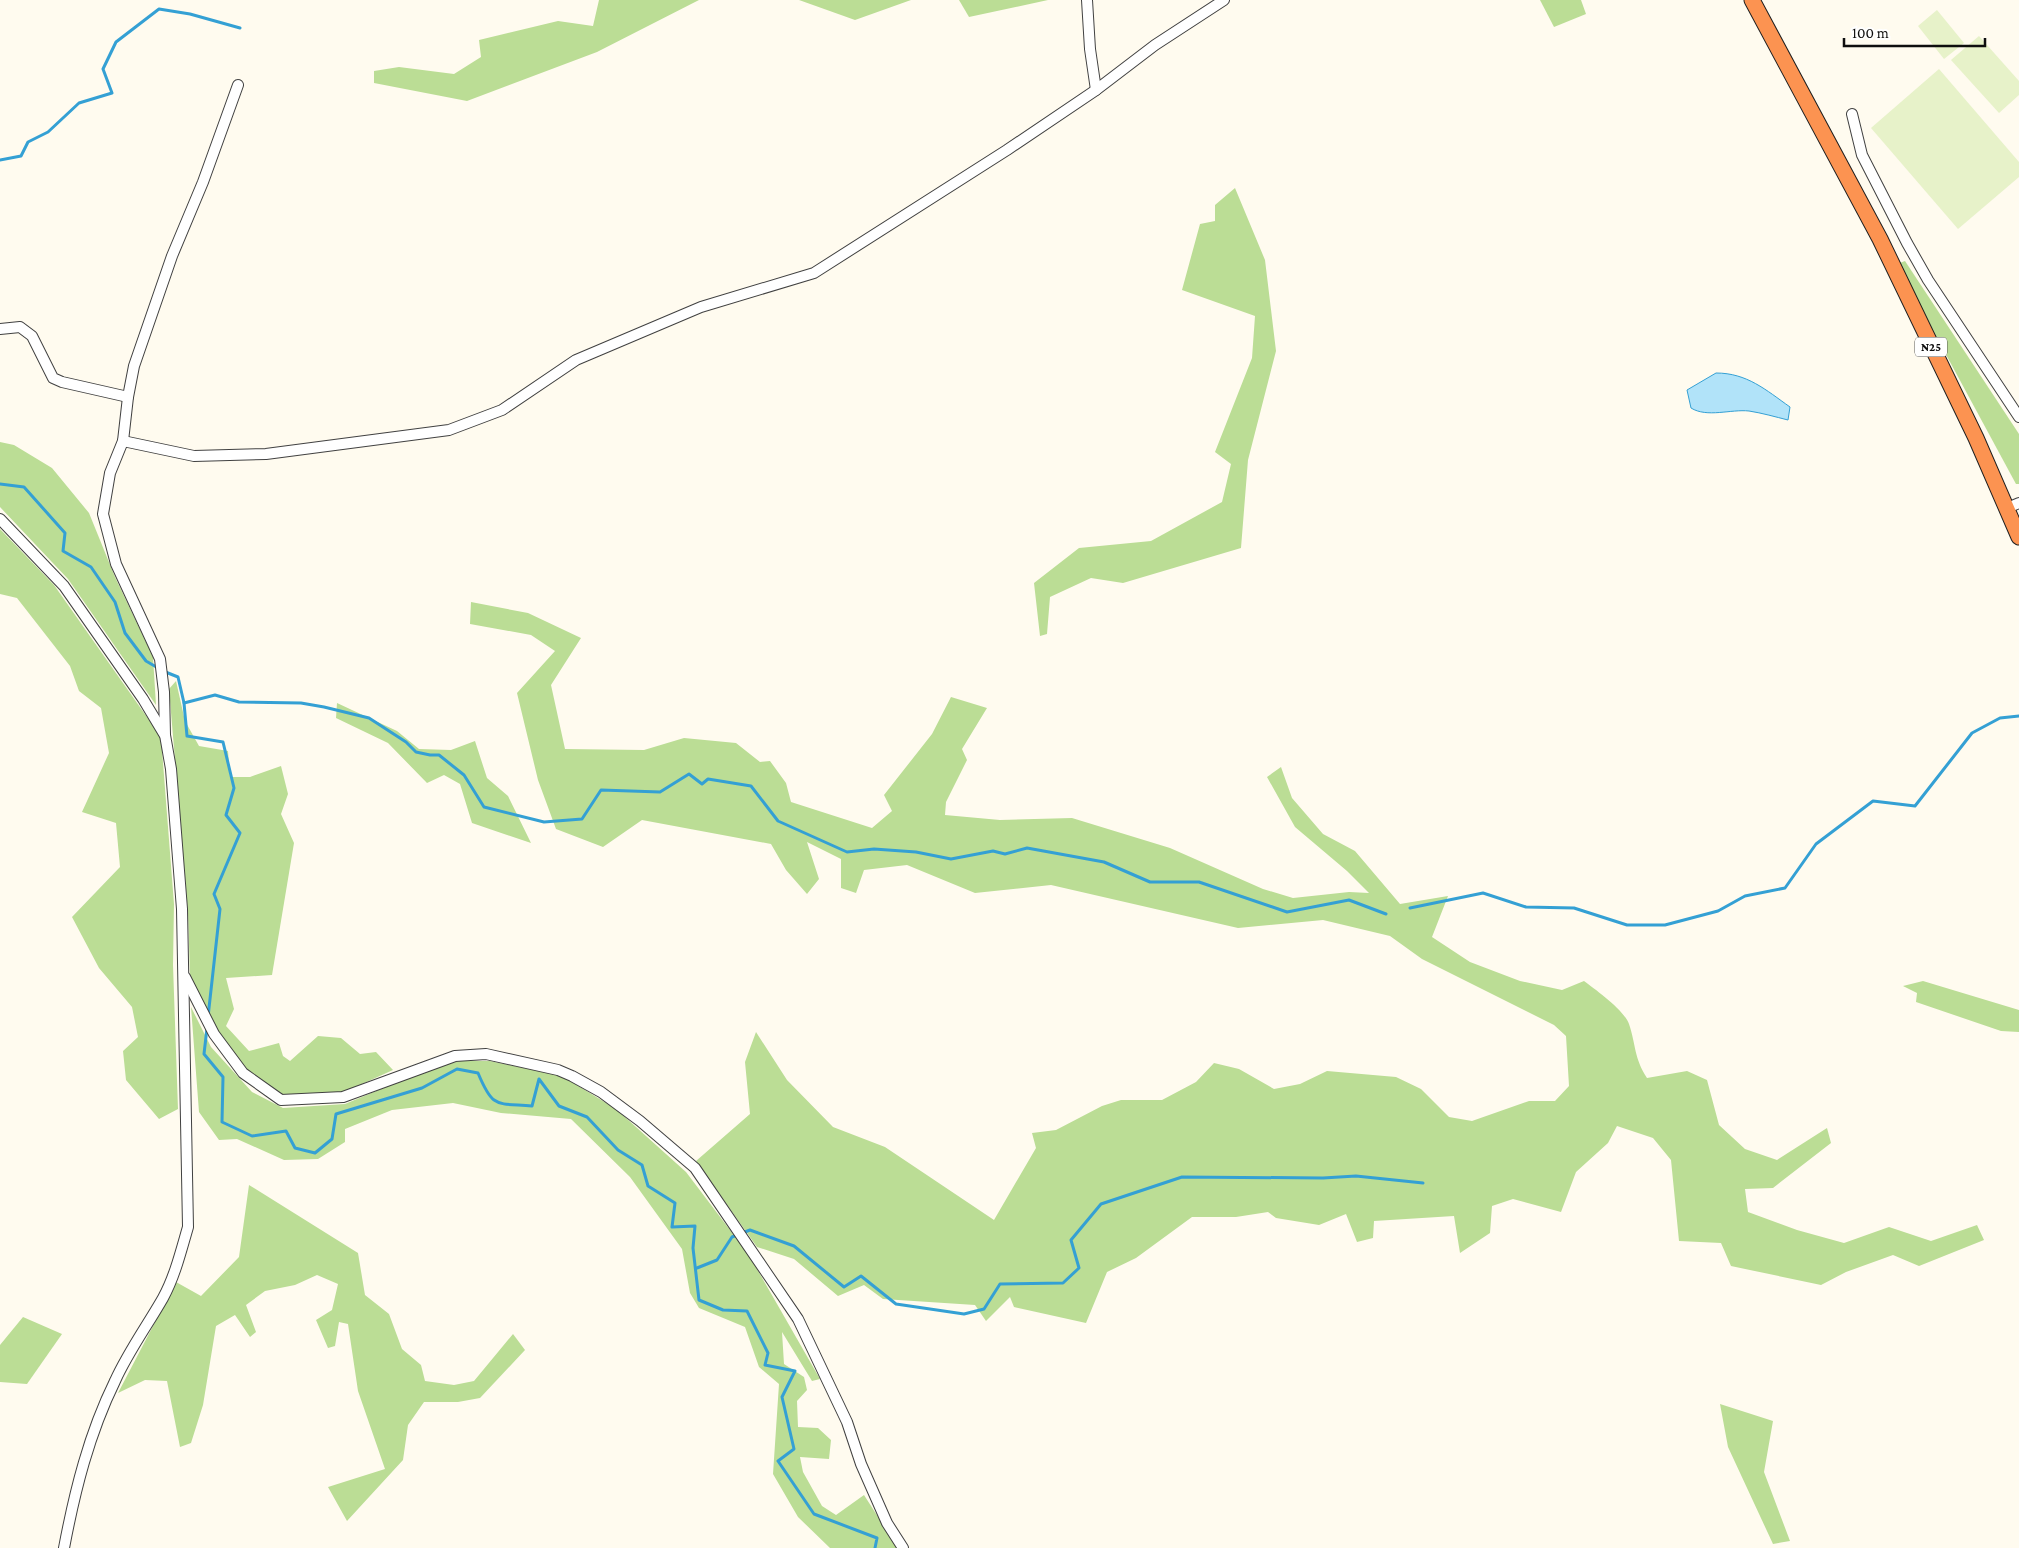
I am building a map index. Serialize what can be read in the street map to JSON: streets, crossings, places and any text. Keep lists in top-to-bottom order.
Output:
{
  "streets": {
    "highway": ["N25"]
  },
  "scale_bar": "100 m"
}
